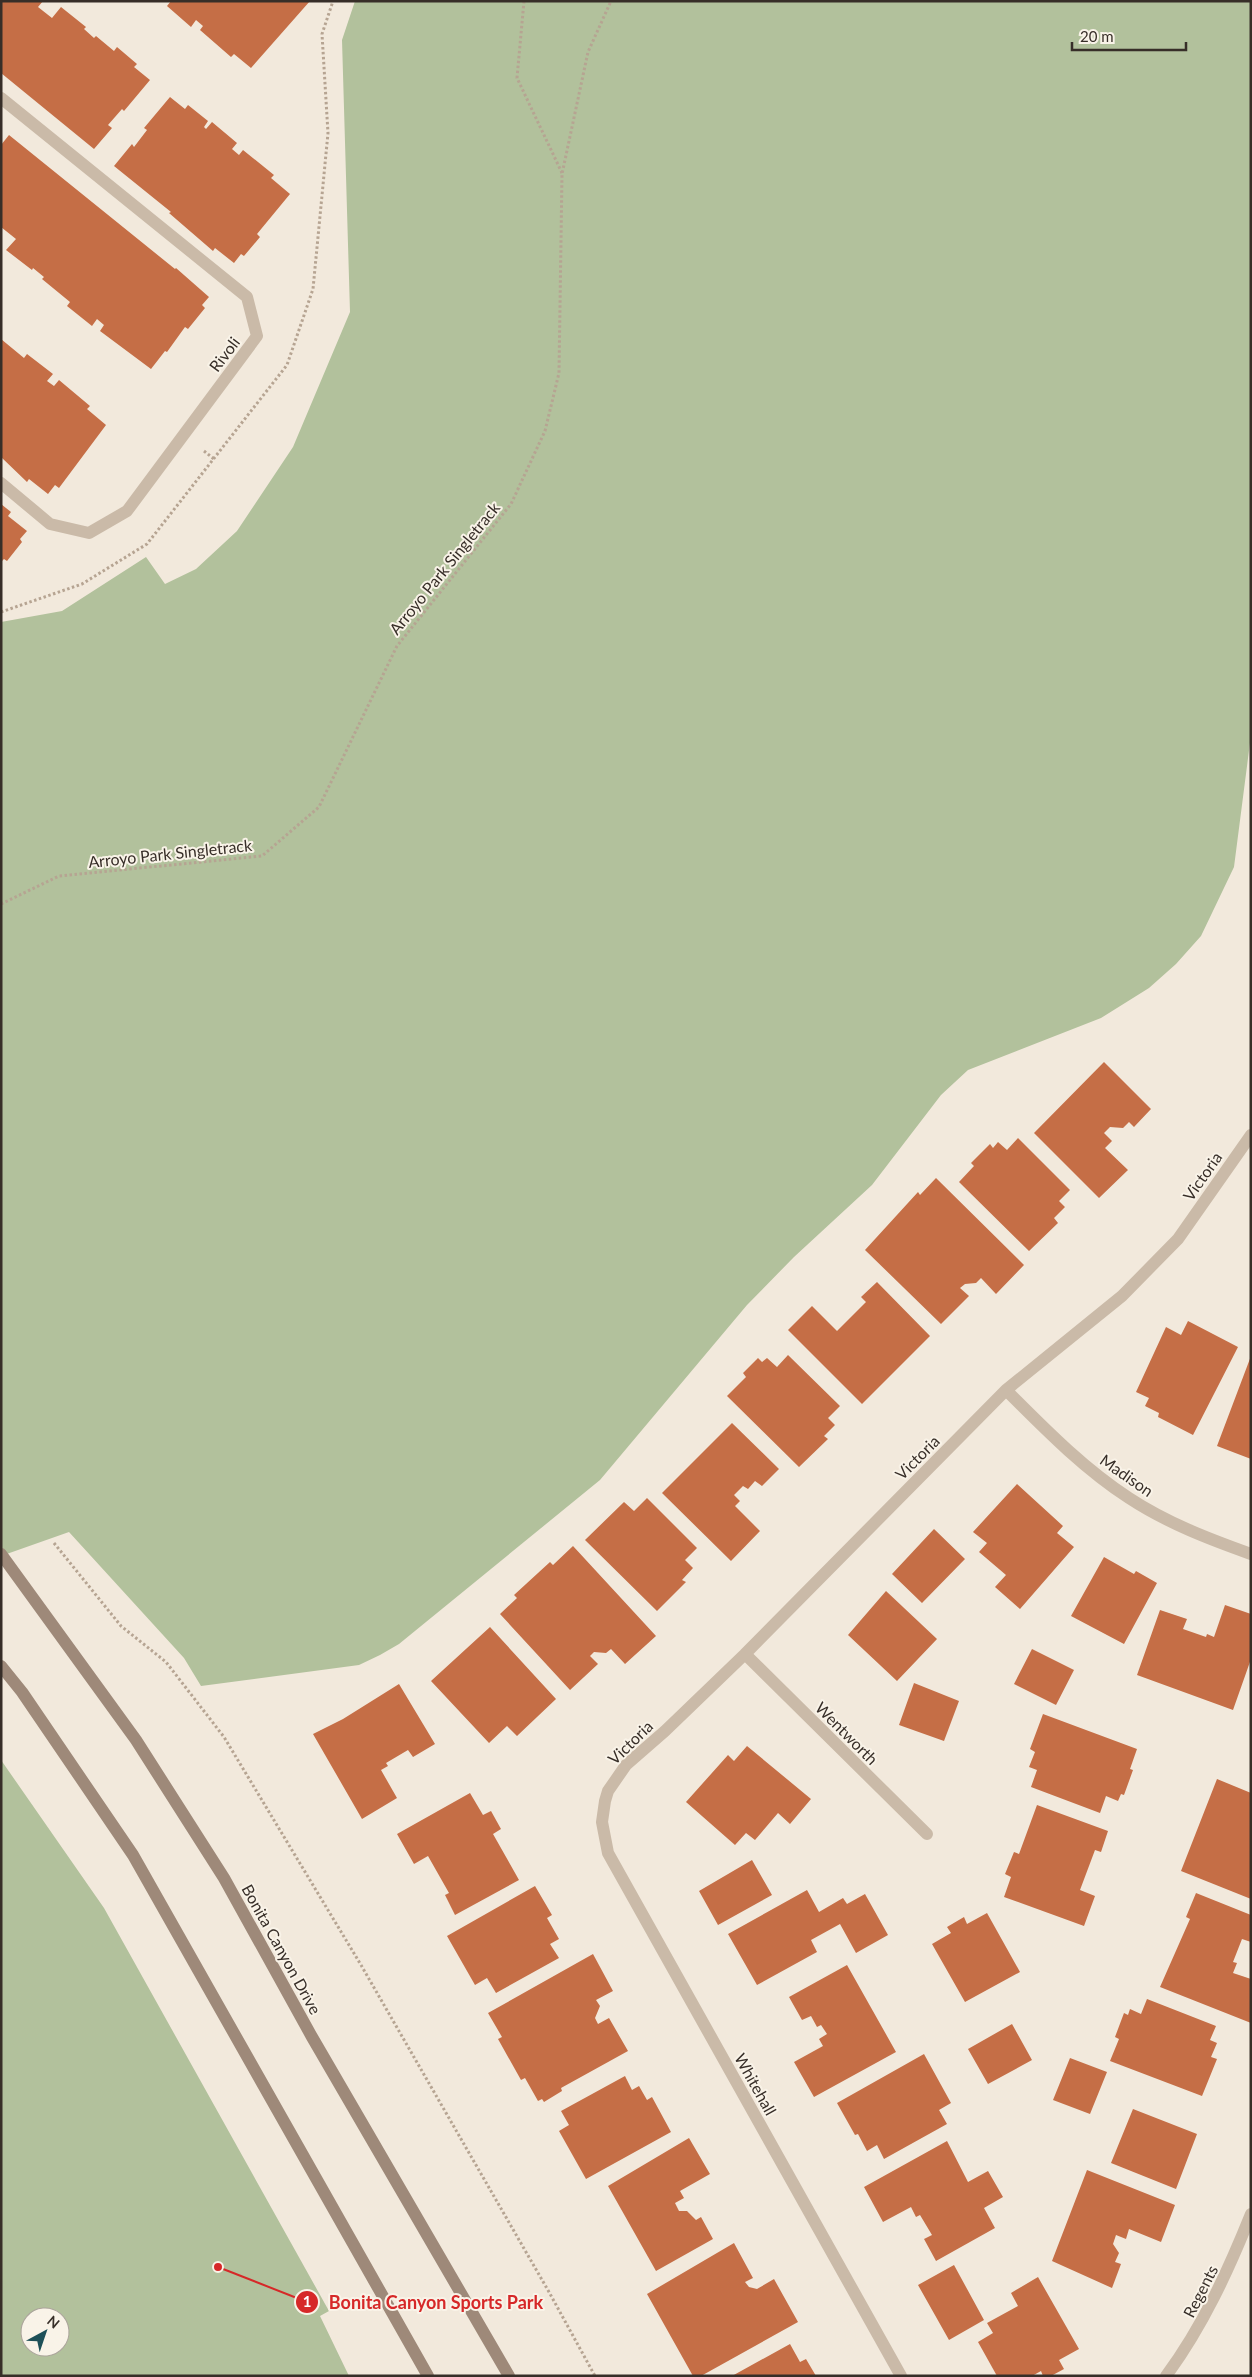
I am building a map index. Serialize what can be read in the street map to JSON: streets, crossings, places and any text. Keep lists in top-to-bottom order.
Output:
{
  "streets": {
    "main road": ["Bonita Canyon Drive"],
    "street": [
      "Rivoli",
      "Victoria",
      "Madison",
      "Wentworth",
      "Whitehall",
      "Regents"
    ],
    "path": ["Arroyo Park Singletrack"]
  },
  "crossings": [
    ["Victoria", "Madison"],
    ["Victoria", "Wentworth"],
    ["Victoria", "Whitehall"]
  ],
  "places": ["Bonita Canyon Sports Park"],
  "scale_bar": "20 m",
  "north": "top right"
}
